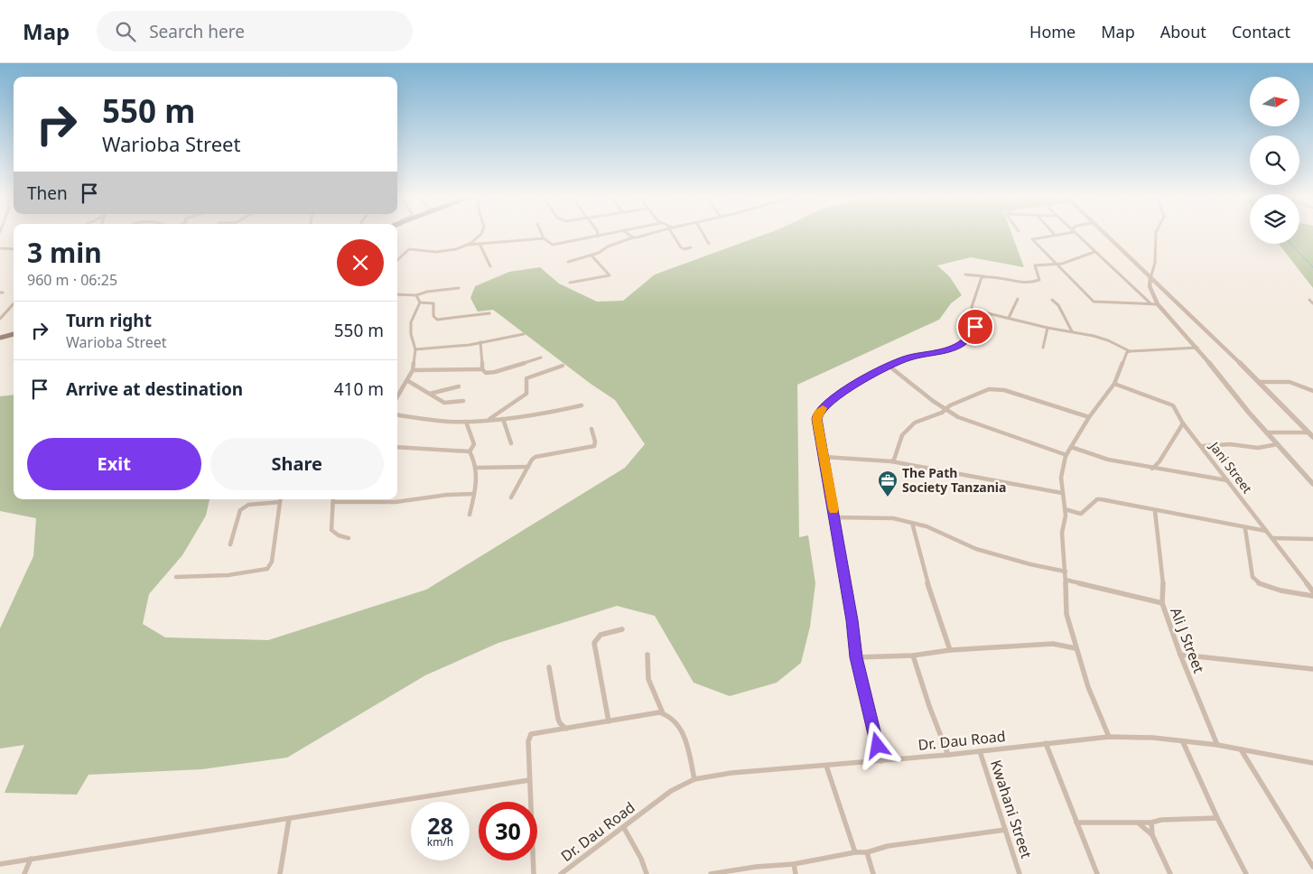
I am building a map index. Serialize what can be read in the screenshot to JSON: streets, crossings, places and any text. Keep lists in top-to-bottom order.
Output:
{
  "streets": {
    "street": [
      "Jani Street",
      "Ali J Street",
      "Dr. Dau Road",
      "Kwahani Street"
    ]
  },
  "crossings": [
    ["Ali J Street", "Dr. Dau Road"],
    ["Dr. Dau Road", "Kwahani Street"]
  ],
  "places": {
    "office": ["The Path Society Tanzania"]
  },
  "north": "right",
  "page": {
    "header": "Map",
    "search": "Search here",
    "nav": [
      "Home",
      "Map",
      "About",
      "Contact"
    ],
    "turn": ["550 m", "Warioba Street"],
    "then": "Then",
    "heading": ["3 min", "960 m · 06:25"],
    "list": [
      {
        "name": "Turn right",
        "note": "Warioba Street",
        "value": "550 m"
      },
      {
        "name": "Arrive at destination",
        "value": "410 m"
      }
    ],
    "buttons": ["Exit", "Share"],
    "speed": "28 km/h",
    "limit": "30"
  }
}
